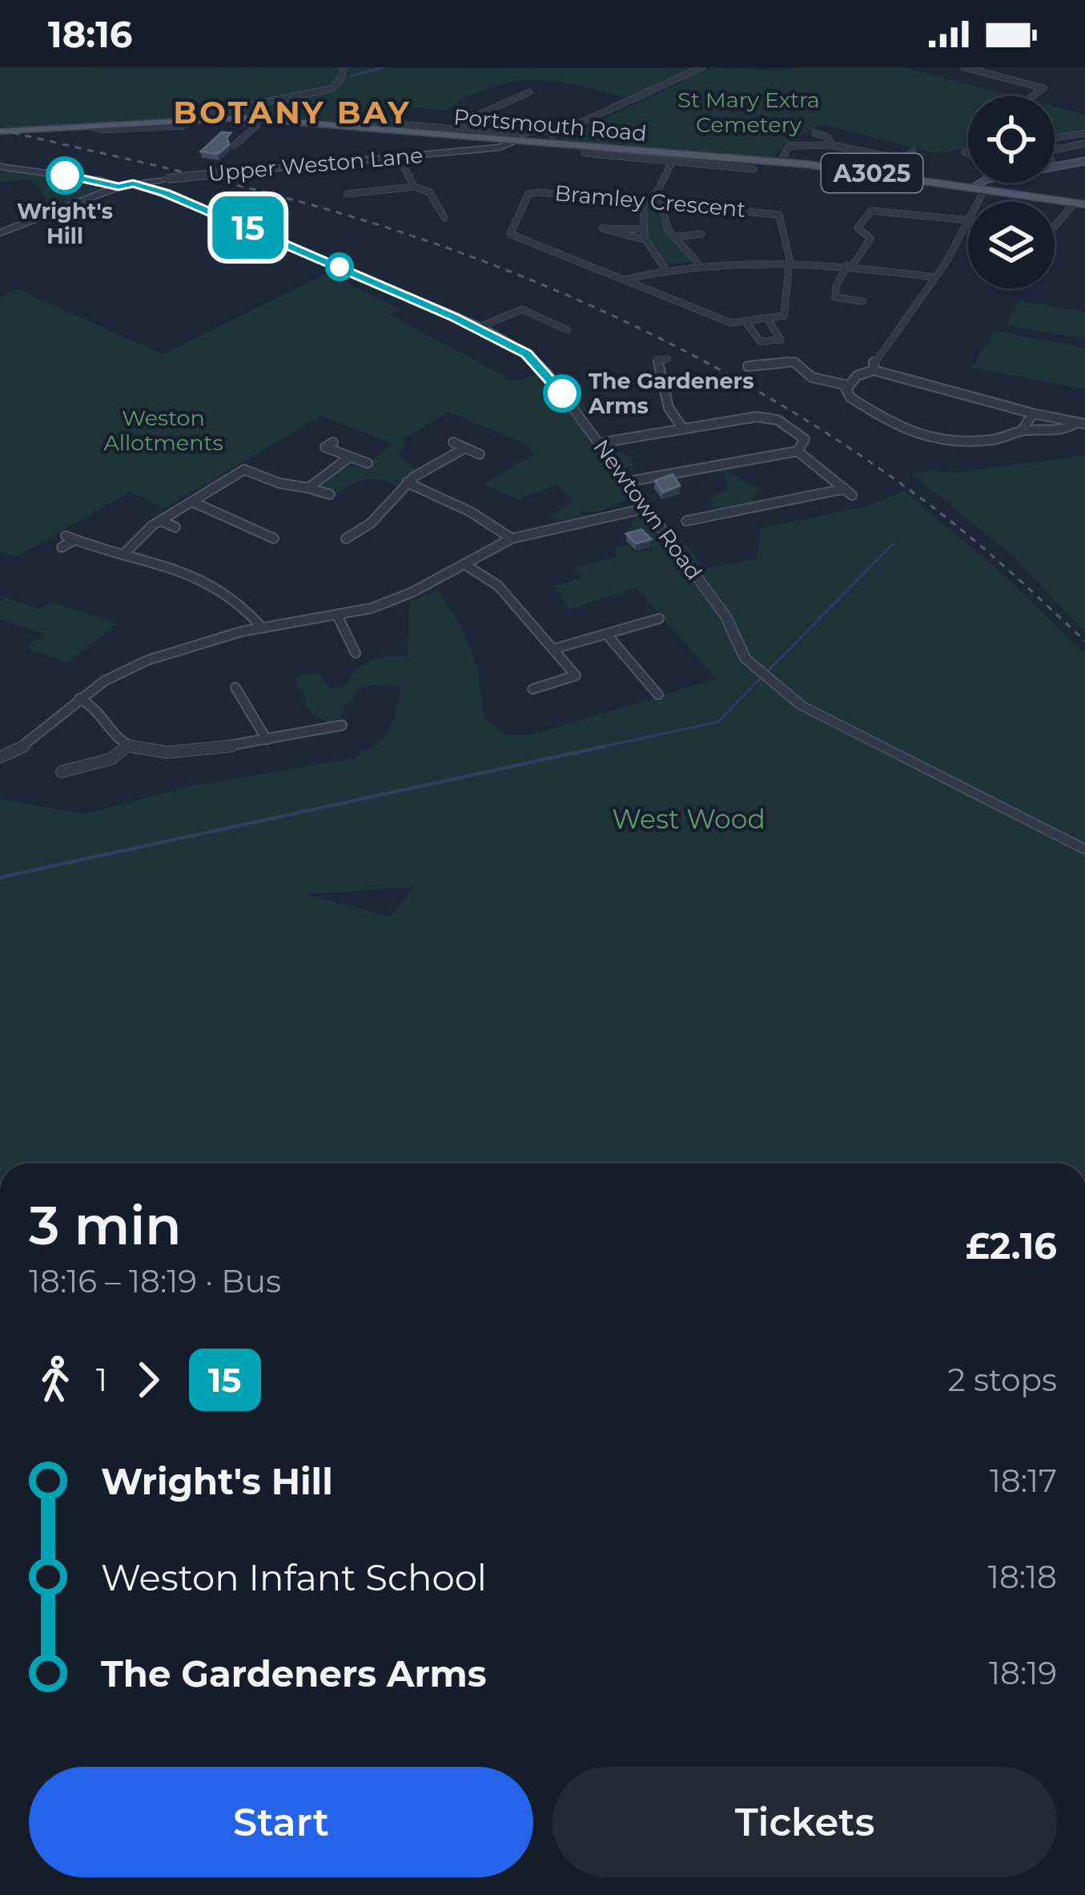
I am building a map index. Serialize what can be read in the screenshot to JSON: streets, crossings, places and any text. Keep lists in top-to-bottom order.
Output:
{
  "streets": {
    "main road": ["Portsmouth Road", "A3025"],
    "street": ["Upper Weston Lane", "Bramley Crescent", "Newtown Road"]
  },
  "crossings": [
    ["Portsmouth Road", "Upper Weston Lane"],
    ["Upper Weston Lane", "Newtown Road"]
  ],
  "districts": ["BOTANY BAY"],
  "parks": ["St Mary Extra Cemetery", "Weston Allotments", "West Wood"],
  "places": ["Wright's Hill", "The Gardeners Arms"],
  "lines": ["bus line 15"],
  "page": {
    "status": "18:16",
    "on_map": "15",
    "heading": ["3 min", "18:16 – 18:19 · Bus", "£2.16"],
    "legs": ["1", "15", "2 stops"],
    "list": [
      {
        "name": "Wright's Hill",
        "value": "18:17"
      },
      {
        "name": "Weston Infant School",
        "value": "18:18"
      },
      {
        "name": "The Gardeners Arms",
        "value": "18:19"
      }
    ],
    "buttons": ["Start", "Tickets"]
  }
}
